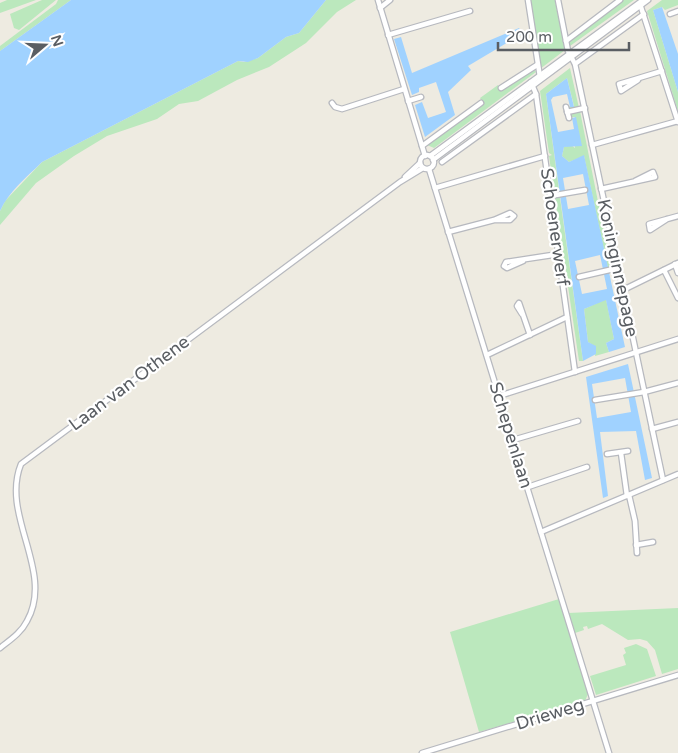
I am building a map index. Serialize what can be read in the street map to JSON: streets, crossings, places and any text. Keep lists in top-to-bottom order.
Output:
{
  "streets": {
    "street": [
      "Schoenerwerf",
      "Koninginnepage",
      "Laan van Othene",
      "Schepenlaan",
      "Drieweg"
    ]
  },
  "crossings": [
    ["Laan van Othene", "Schepenlaan"],
    ["Schepenlaan", "Drieweg"]
  ],
  "scale_bar": "200 m",
  "north": "right"
}
